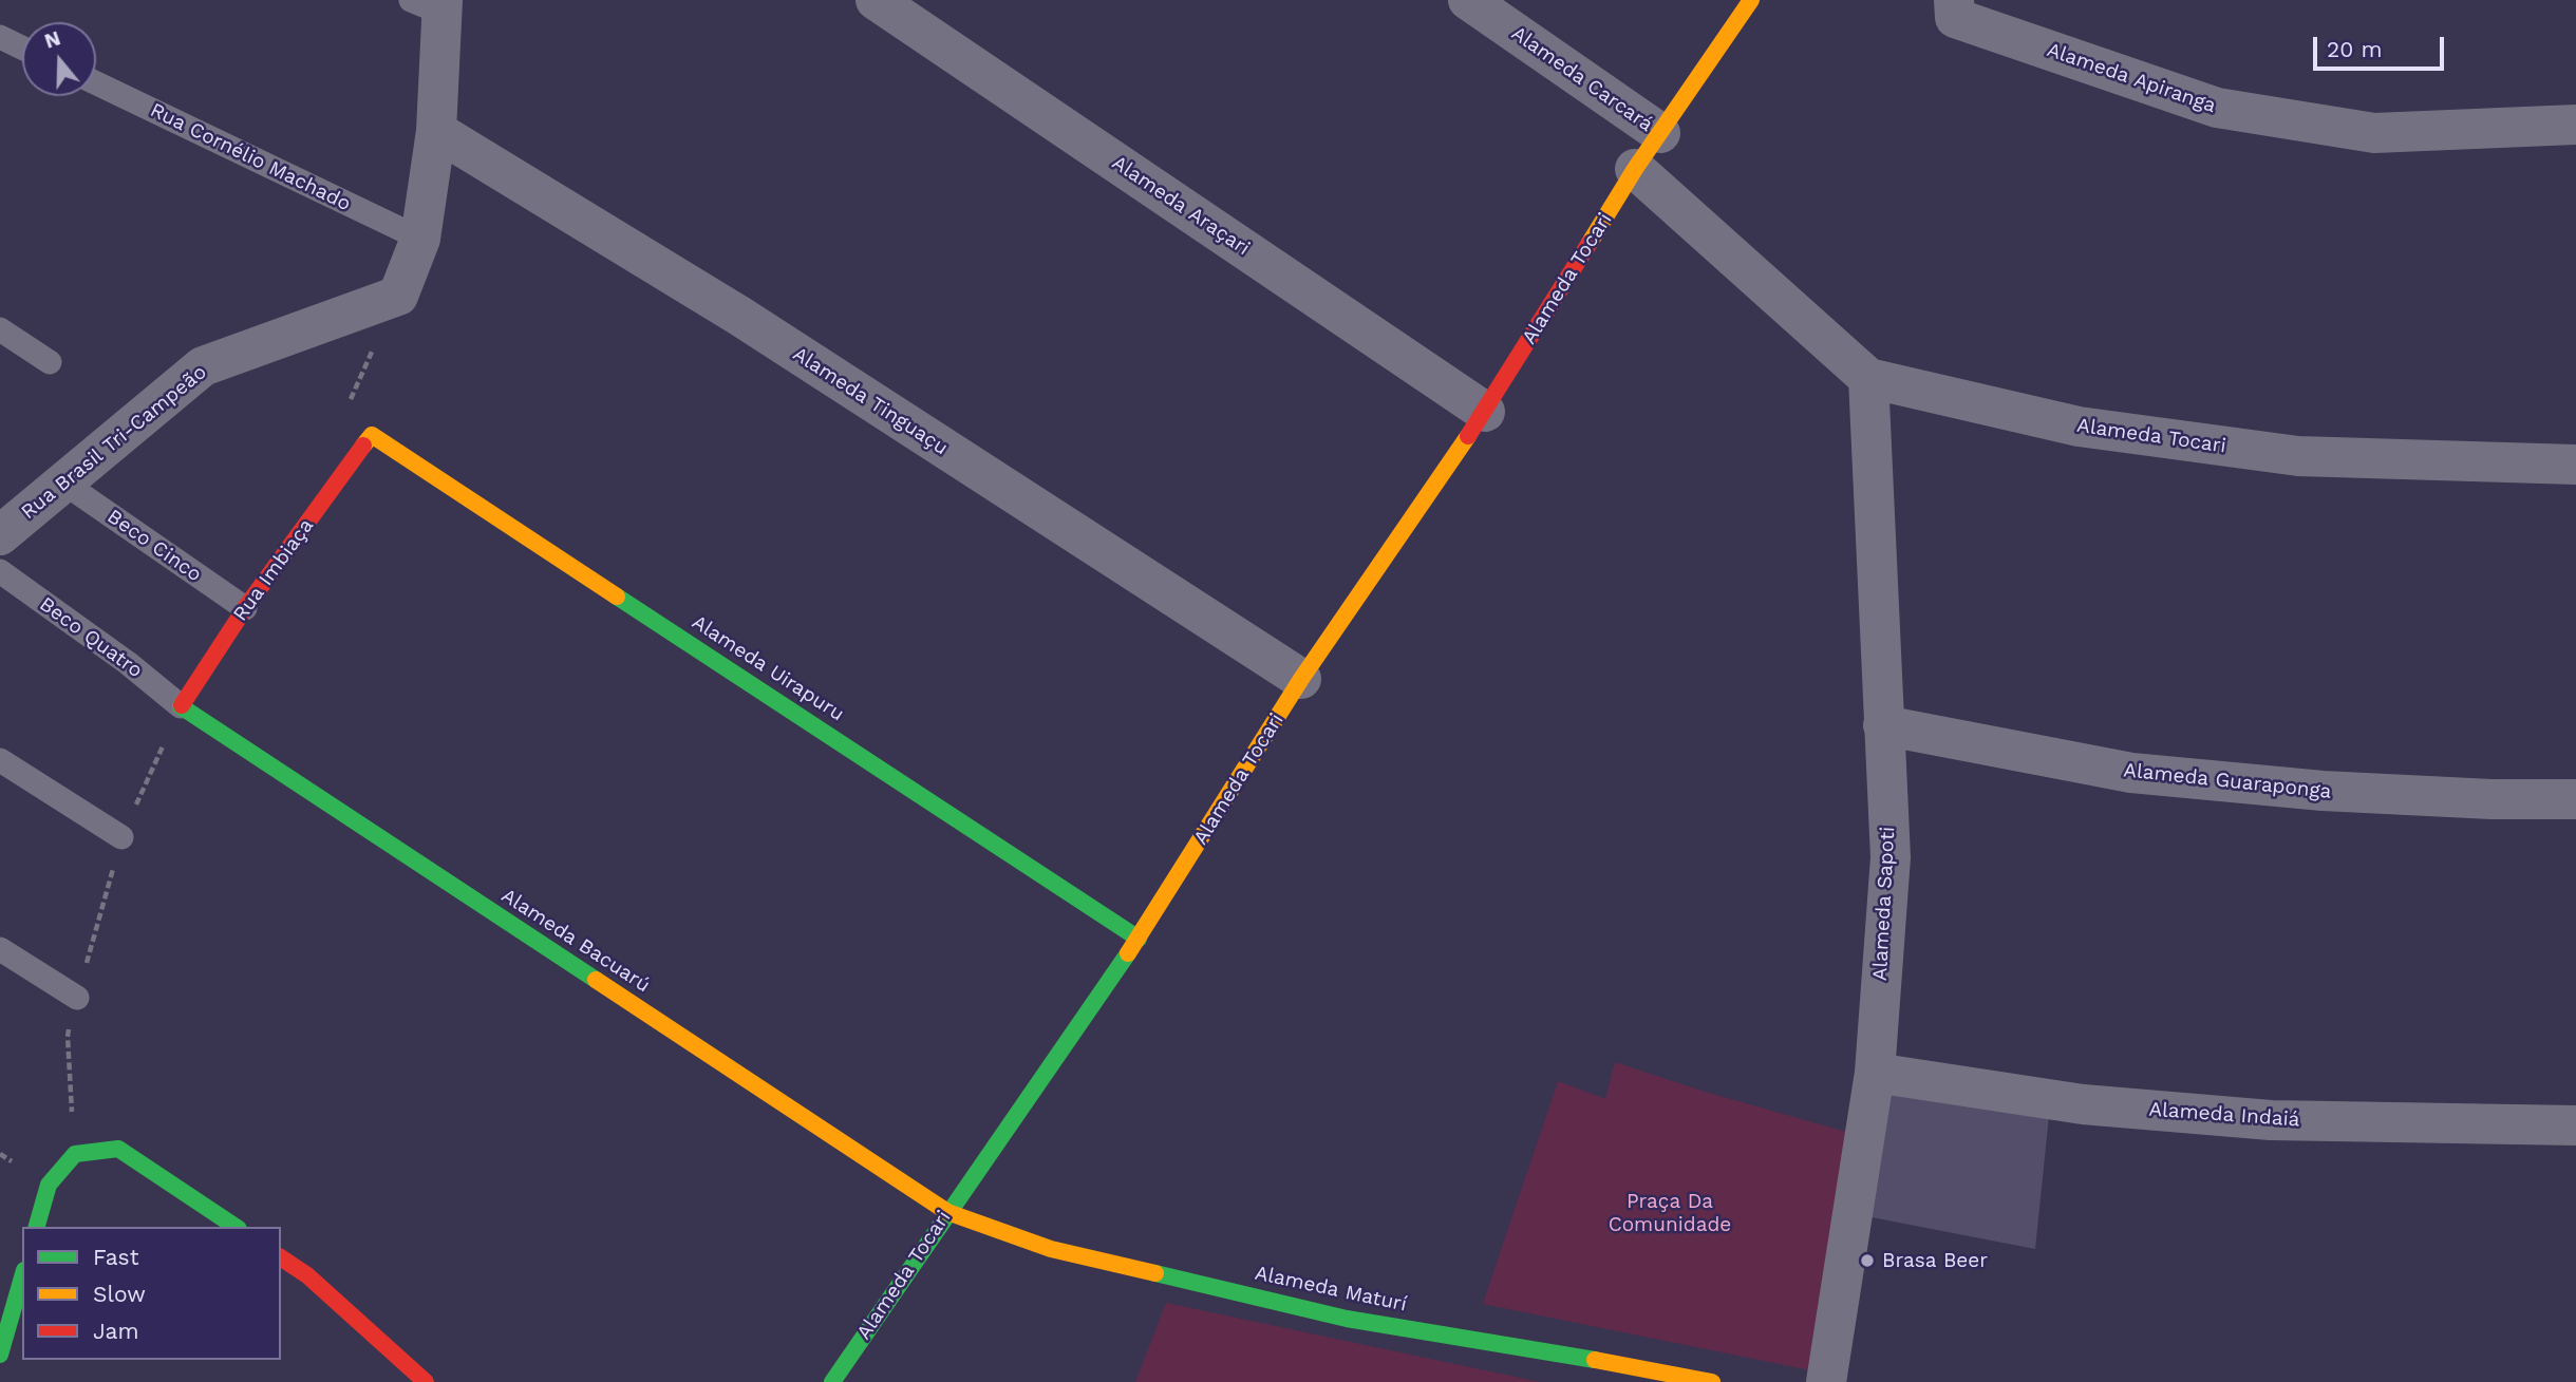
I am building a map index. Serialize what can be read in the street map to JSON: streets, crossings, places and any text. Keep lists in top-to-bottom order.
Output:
{
  "streets": {
    "street": [
      "Alameda Apiranga",
      "Alameda Carcará",
      "Alameda Araçari",
      "Alameda Tocari",
      "Alameda Tinguaçu",
      "Rua Brasil Tri-Campeão",
      "Rua Imbiaça",
      "Alameda Uirapuru",
      "Alameda Guaraponga",
      "Alameda Sapoti",
      "Alameda Bacuarú",
      "Alameda Indaiá",
      "Alameda Maturí"
    ],
    "lane": ["Rua Cornélio Machado", "Beco Cinco", "Beco Quatro"]
  },
  "crossings": [
    ["Alameda Carcará", "Alameda Tocari"],
    ["Alameda Araçari", "Alameda Tocari"],
    ["Alameda Tocari", "Alameda Tinguaçu"],
    ["Alameda Tocari", "Alameda Uirapuru"],
    ["Alameda Tocari", "Alameda Sapoti"],
    ["Alameda Tocari", "Alameda Bacuarú"],
    ["Alameda Tocari", "Alameda Maturí"],
    ["Rua Brasil Tri-Campeão", "Beco Cinco"],
    ["Beco Cinco", "Rua Imbiaça"],
    ["Rua Imbiaça", "Beco Quatro"],
    ["Rua Imbiaça", "Alameda Uirapuru"],
    ["Rua Imbiaça", "Alameda Bacuarú"],
    ["Beco Quatro", "Alameda Bacuarú"],
    ["Alameda Guaraponga", "Alameda Sapoti"],
    ["Alameda Sapoti", "Alameda Indaiá"],
    ["Alameda Bacuarú", "Alameda Maturí"]
  ],
  "parks": ["Praça Da Comunidade"],
  "places": ["Brasa Beer"],
  "legend": ["Fast", "Slow", "Jam"],
  "scale_bar": "20 m",
  "north": "top"
}
